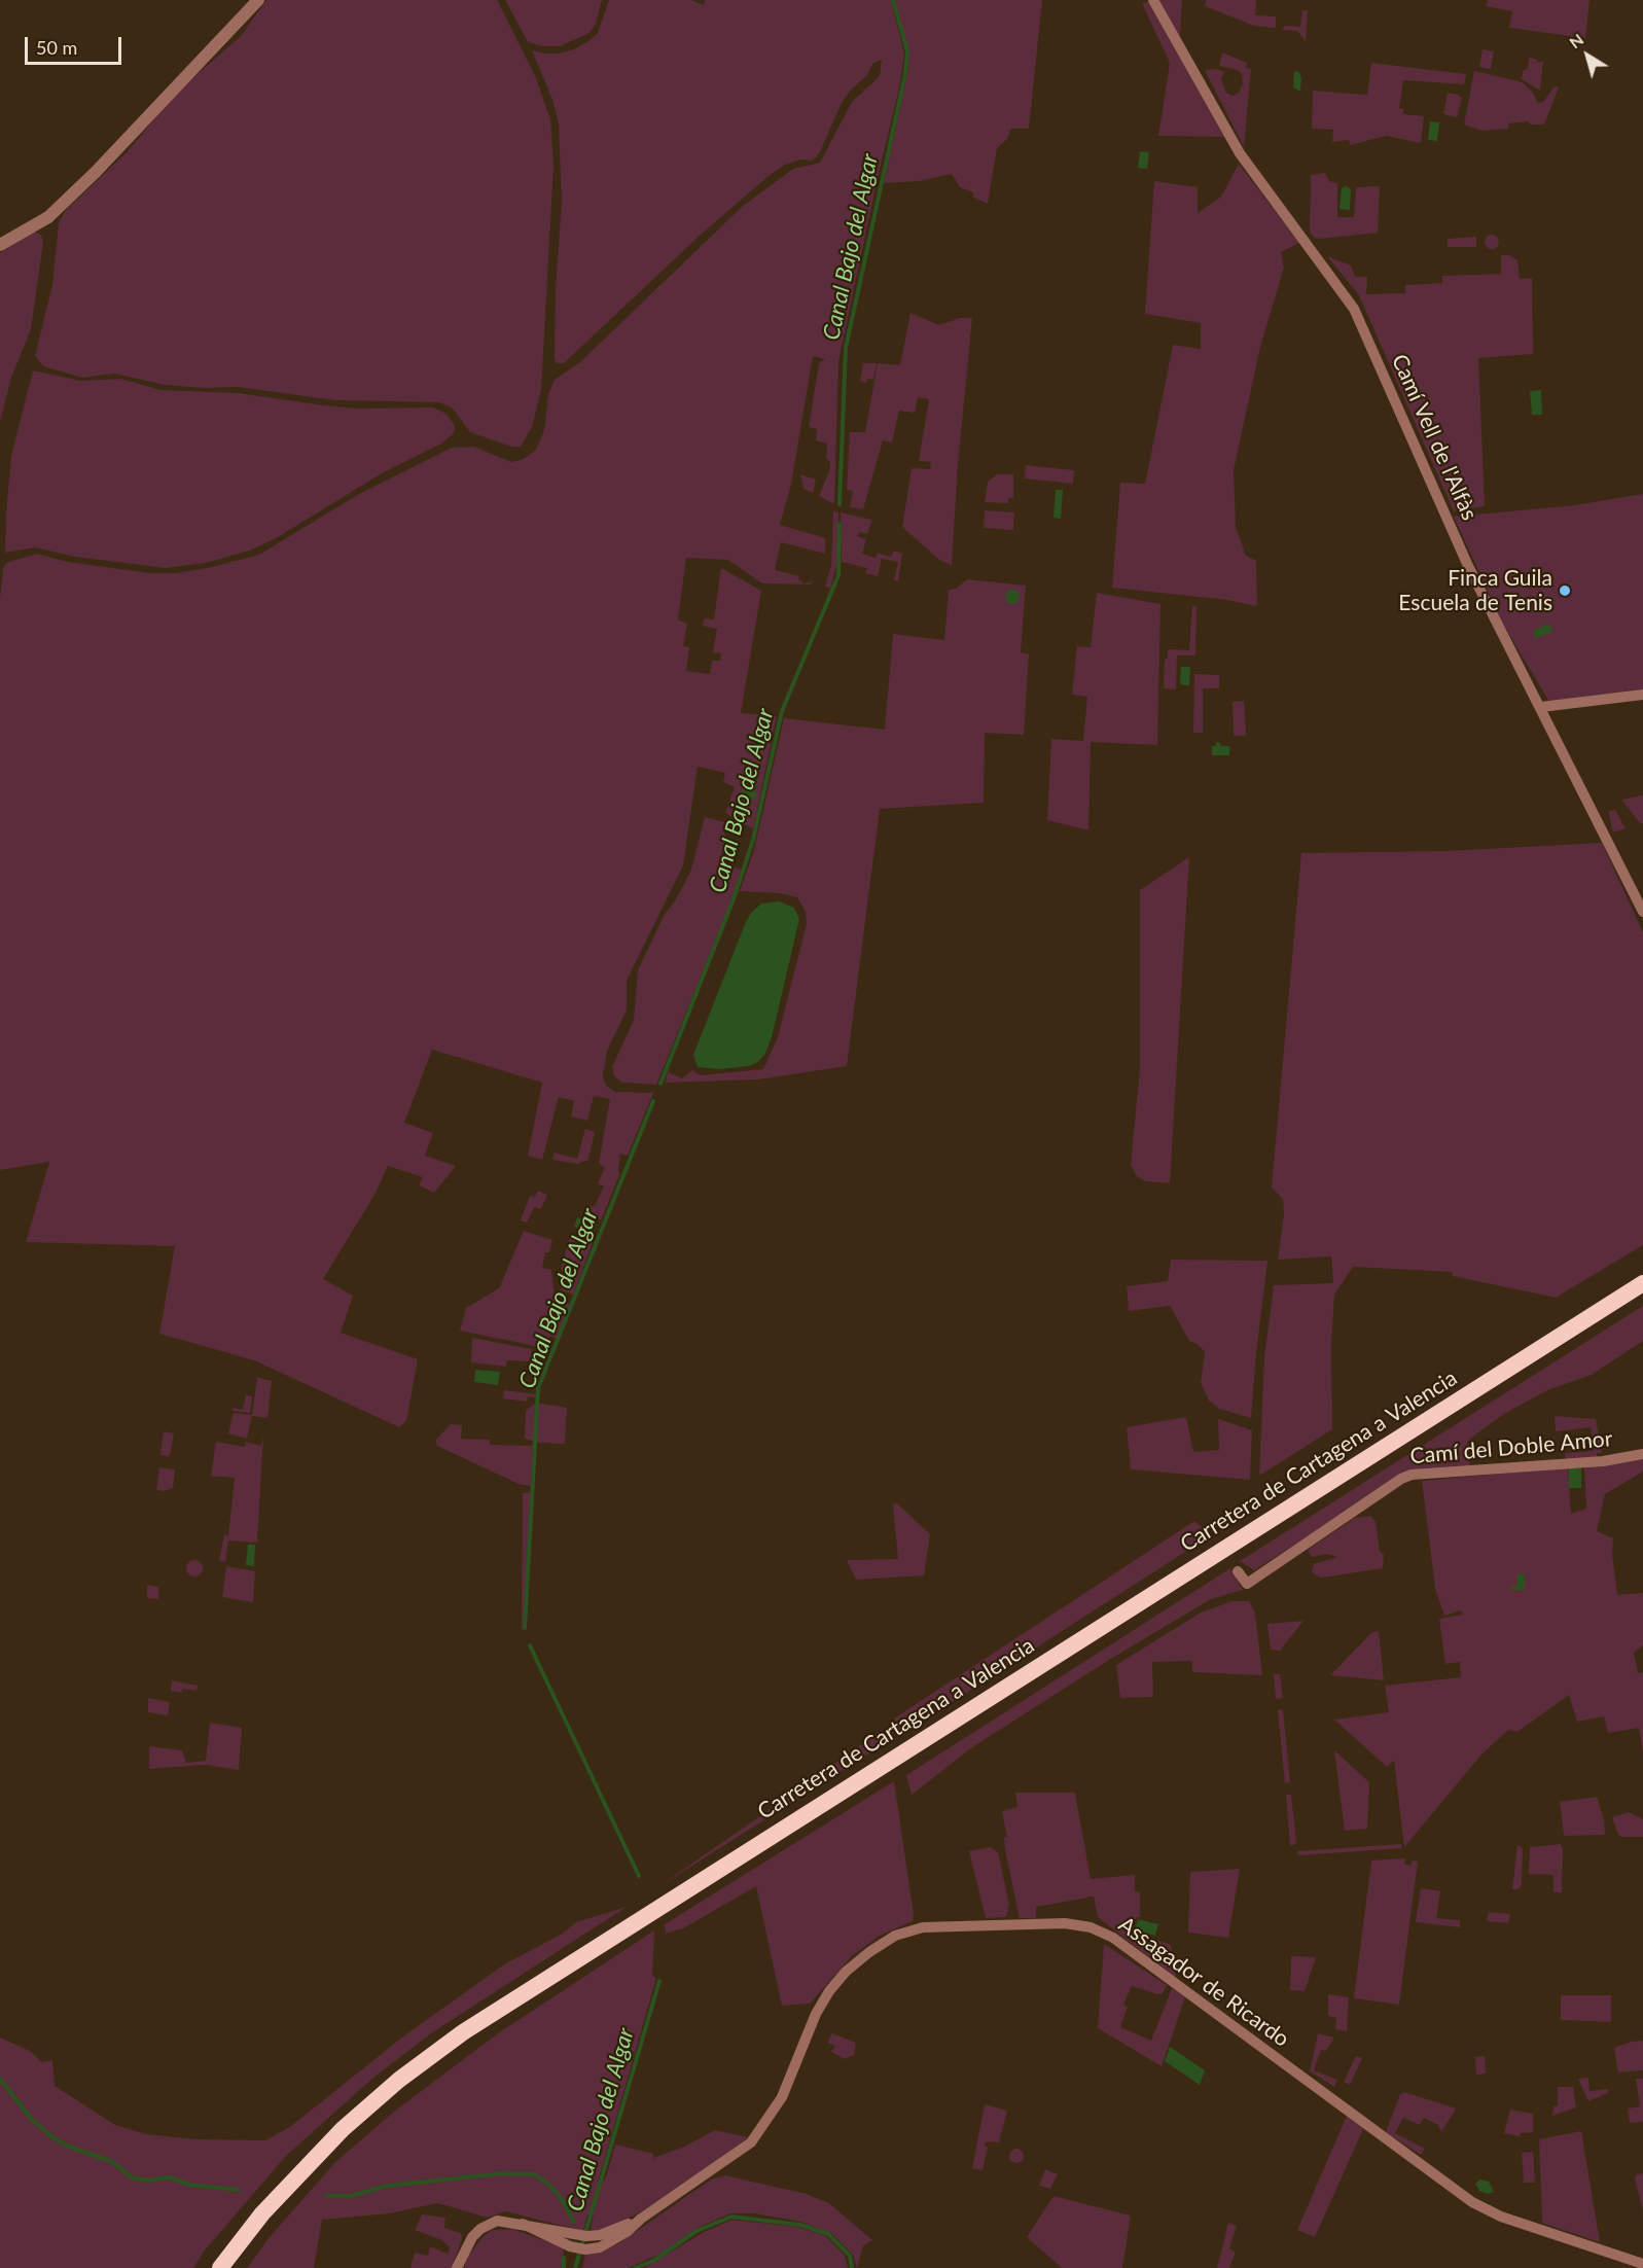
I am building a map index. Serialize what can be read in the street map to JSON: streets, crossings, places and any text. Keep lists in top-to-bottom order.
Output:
{
  "streets": {
    "highway": ["Carretera de Cartagena a Valencia"],
    "street": ["Camí Vell de l'Alfàs", "Camí del Doble Amor", "Assagador de Ricardo"]
  },
  "water": ["Canal Bajo del Algar"],
  "places": ["Finca Guila Escuela de Tenis"],
  "scale_bar": "50 m",
  "north": "top left"
}
